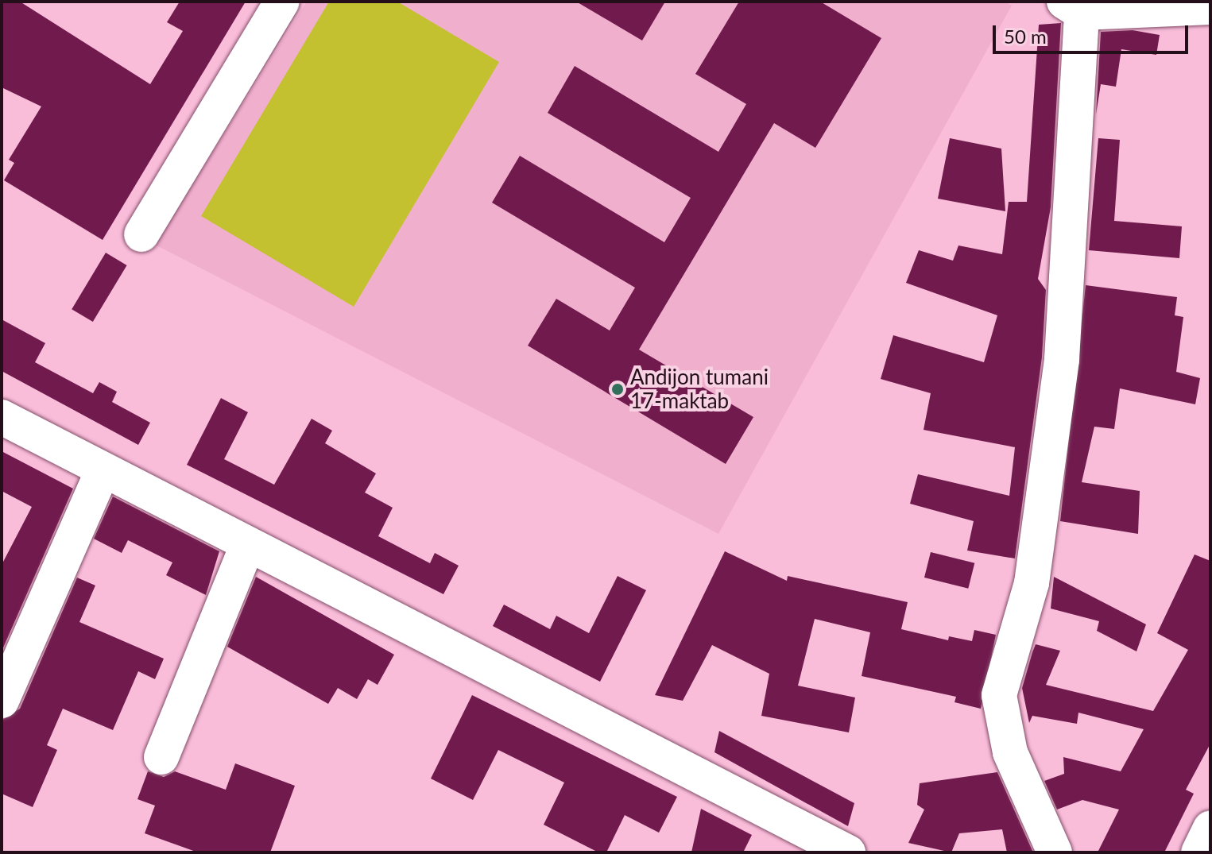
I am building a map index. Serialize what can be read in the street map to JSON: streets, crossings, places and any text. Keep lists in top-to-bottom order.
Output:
{
  "places": ["Andijon tumani 17-maktab"],
  "scale_bar": "50 m"
}
